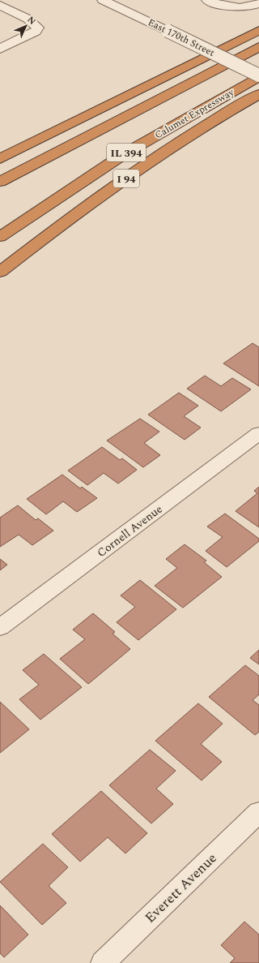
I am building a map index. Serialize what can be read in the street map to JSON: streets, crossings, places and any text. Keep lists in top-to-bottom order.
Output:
{
  "streets": {
    "highway": ["Calumet Expressway", "IL 394", "I 94"],
    "street": ["East 170th Street", "Cornell Avenue", "Everett Avenue"]
  },
  "crossings": [
    ["East 170th Street", "Calumet Expressway"]
  ],
  "north": "top right"
}
